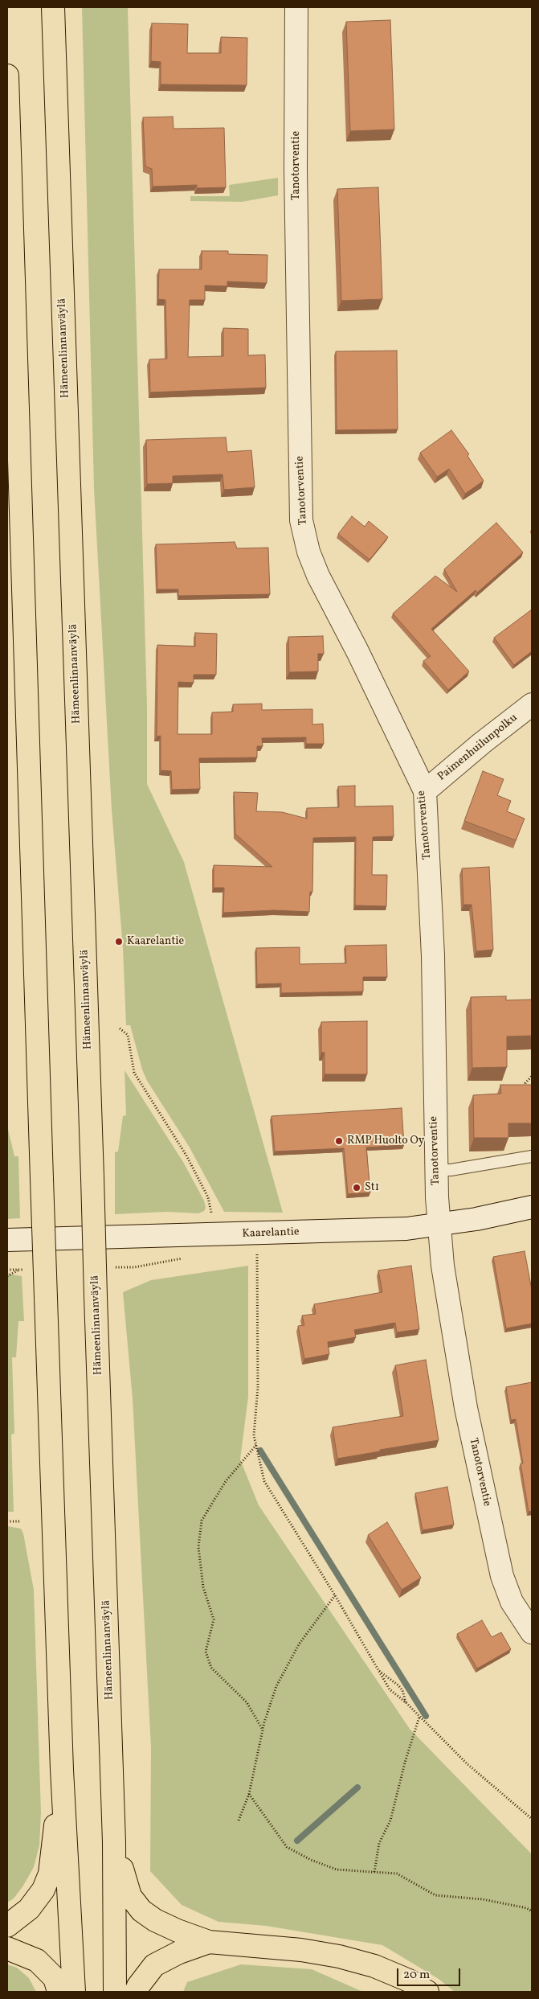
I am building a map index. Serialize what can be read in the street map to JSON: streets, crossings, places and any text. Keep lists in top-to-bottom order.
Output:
{
  "streets": {
    "highway": ["Hämeenlinnanväylä"],
    "street": ["Tanotorventie", "Paimenhuilunpolku", "Kaarelantie"]
  },
  "crossings": [
    ["Tanotorventie", "Paimenhuilunpolku"],
    ["Tanotorventie", "Kaarelantie"]
  ],
  "places": ["Kaarelantie", "RMP Huolto Oy", "St1"],
  "scale_bar": "20 m"
}
